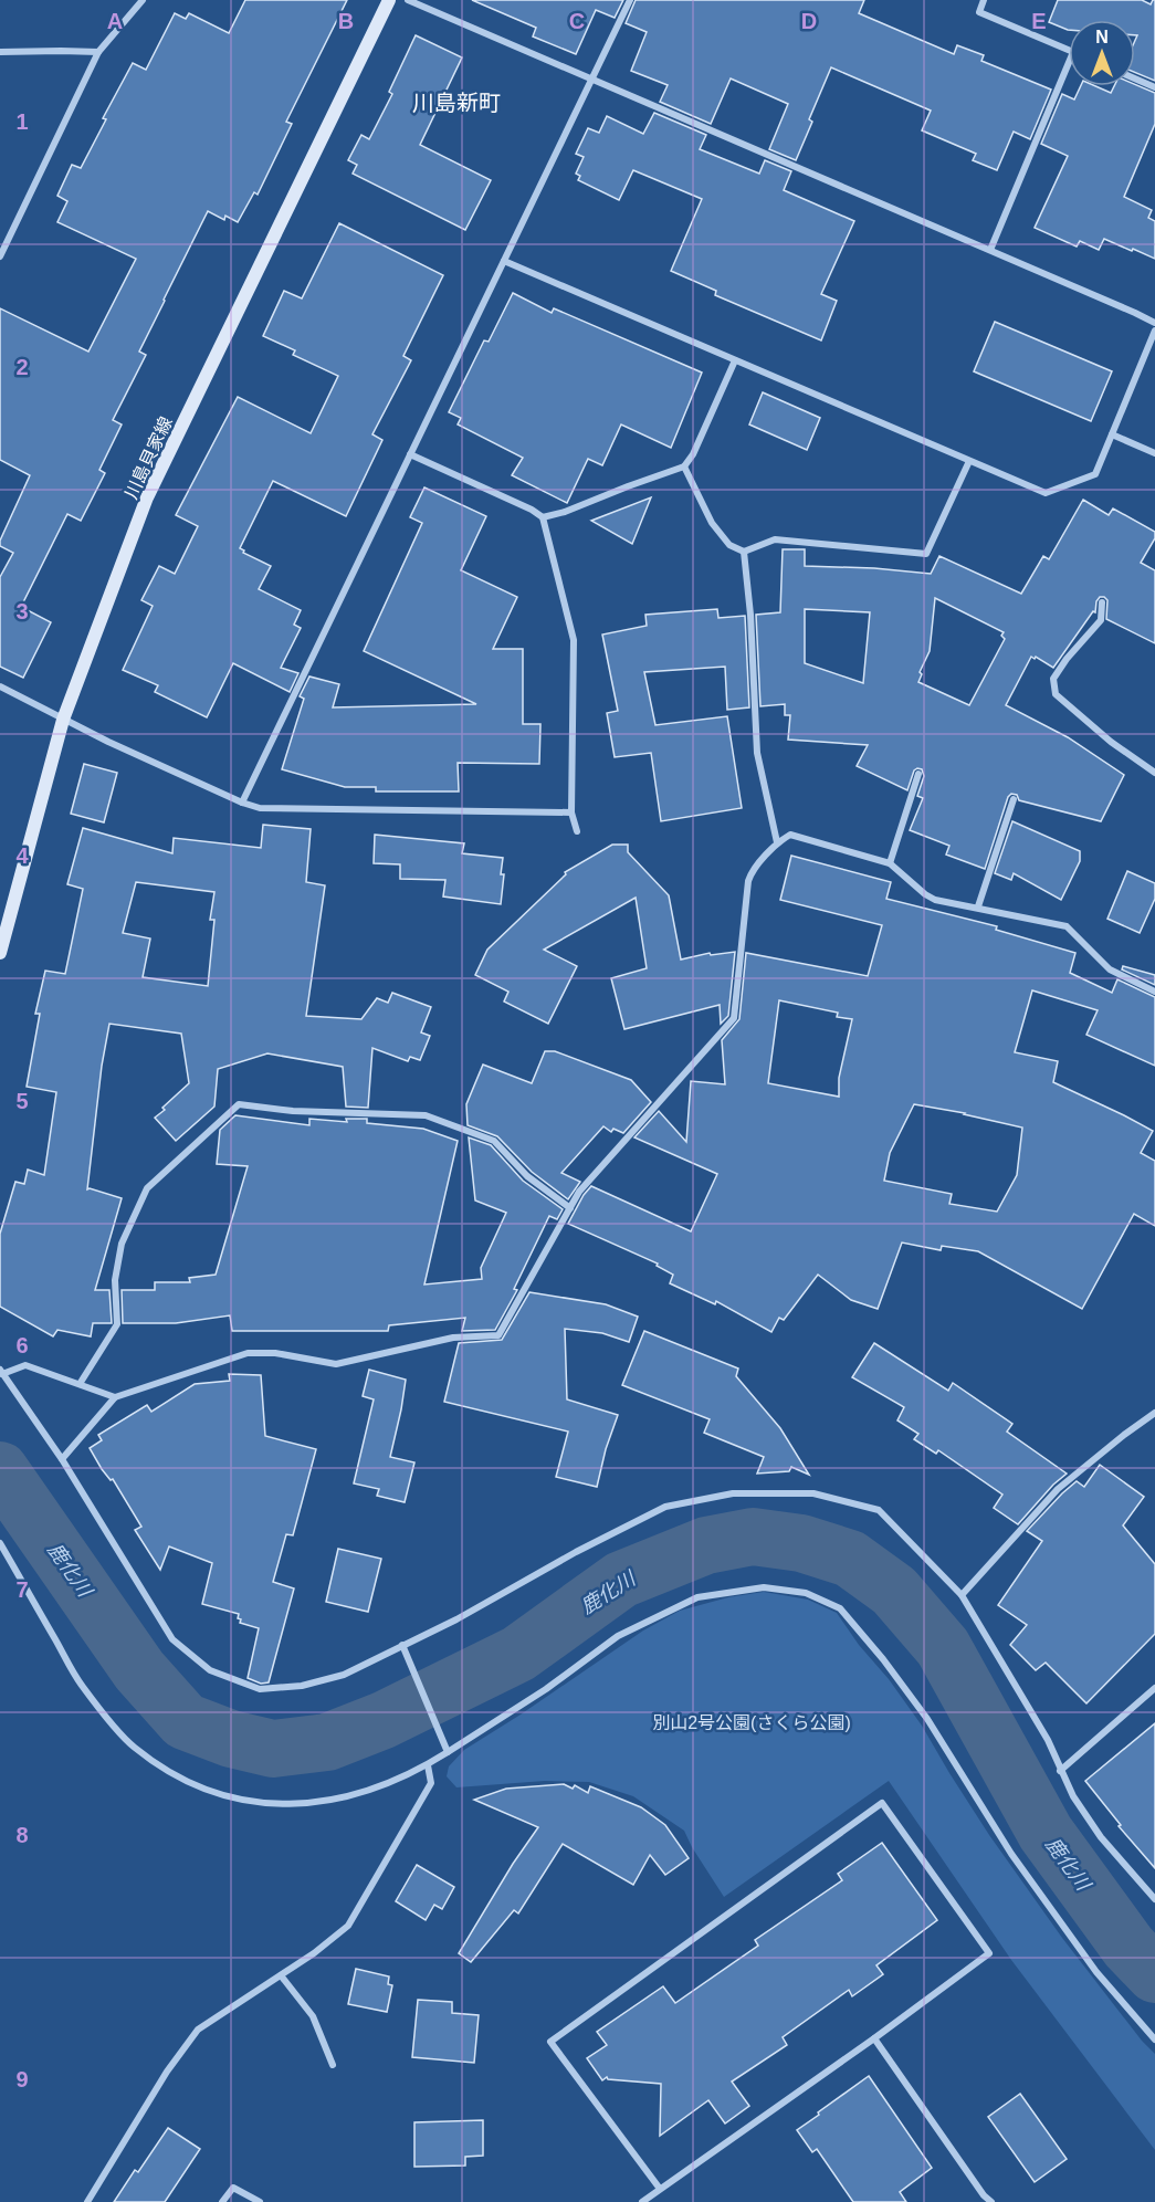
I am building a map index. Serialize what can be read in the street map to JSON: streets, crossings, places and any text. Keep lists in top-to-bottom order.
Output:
{
  "streets": {
    "main road": ["川島貝家線"]
  },
  "districts": ["川島新町"],
  "water": ["鹿化川"],
  "parks": ["別山2号公園(さくら公園)"],
  "north": "top",
  "grid": {
    "columns": [
      "A",
      "B",
      "C",
      "D",
      "E"
    ],
    "rows": [
      "1",
      "2",
      "3",
      "4",
      "5",
      "6",
      "7",
      "8",
      "9"
    ]
  }
}
